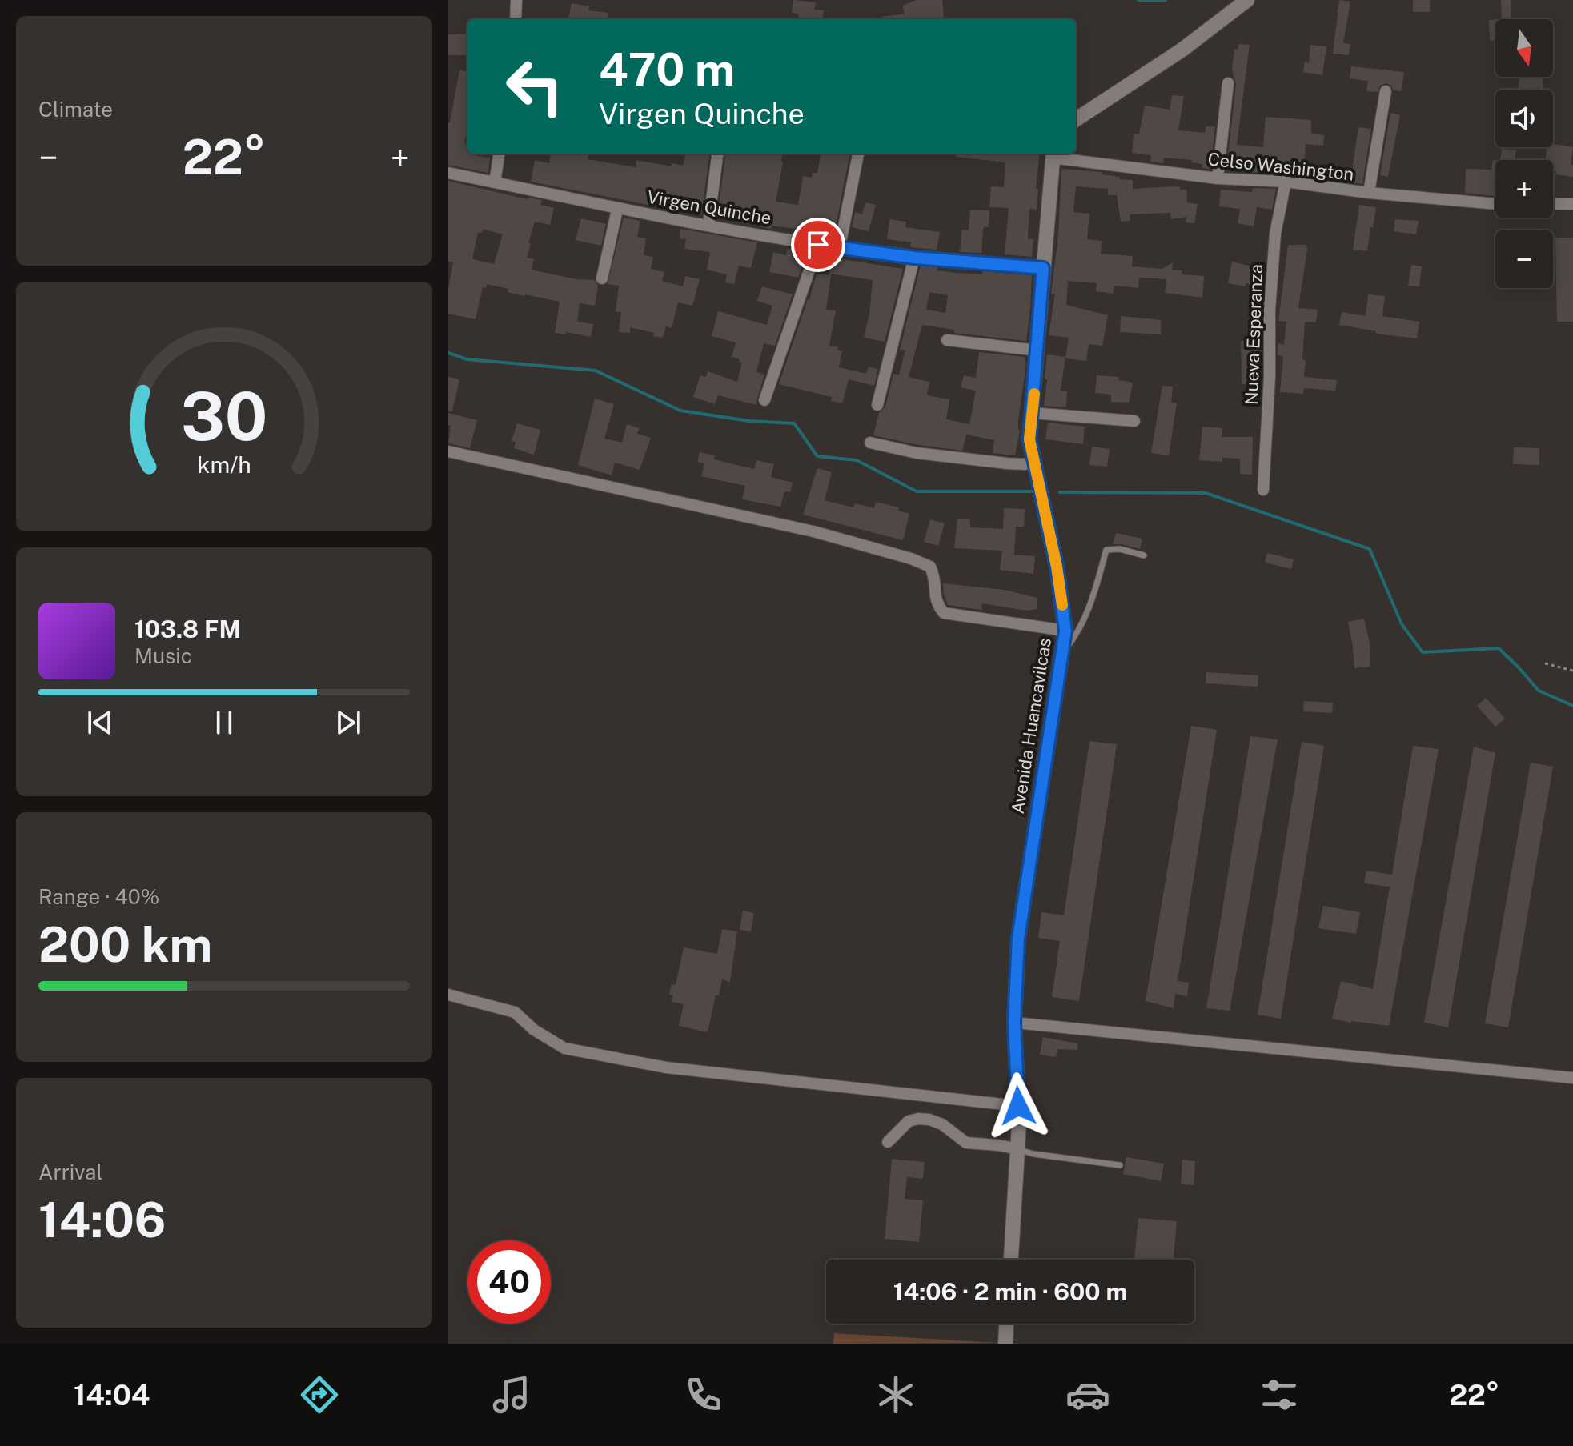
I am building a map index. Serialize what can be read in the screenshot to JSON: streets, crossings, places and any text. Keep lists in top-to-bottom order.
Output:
{
  "streets": {
    "street": [
      "Celso Washington",
      "Virgen Quinche",
      "Nueva Esperanza",
      "Avenida Huancavilcas"
    ]
  },
  "crossings": [
    ["Celso Washington", "Nueva Esperanza"],
    ["Celso Washington", "Avenida Huancavilcas"],
    ["Virgen Quinche", "Avenida Huancavilcas"]
  ],
  "north": "bottom",
  "page": {
    "tile": [
      "Climate",
      ["Range · 40%", "200 km"],
      ["Arrival", "14:06"]
    ],
    "map_buttons": ["+", "−"],
    "turn": ["470 m", "Virgen Quinche"],
    "heat": ["−", "22°", "+"],
    "song": ["103.8 FM", "Music"],
    "limit": "40",
    "trip": "14:06 · 2 min · 600 m",
    "tabs": ["14:04", "22°"],
    "gauge": ["30", "km/h"]
  }
}
